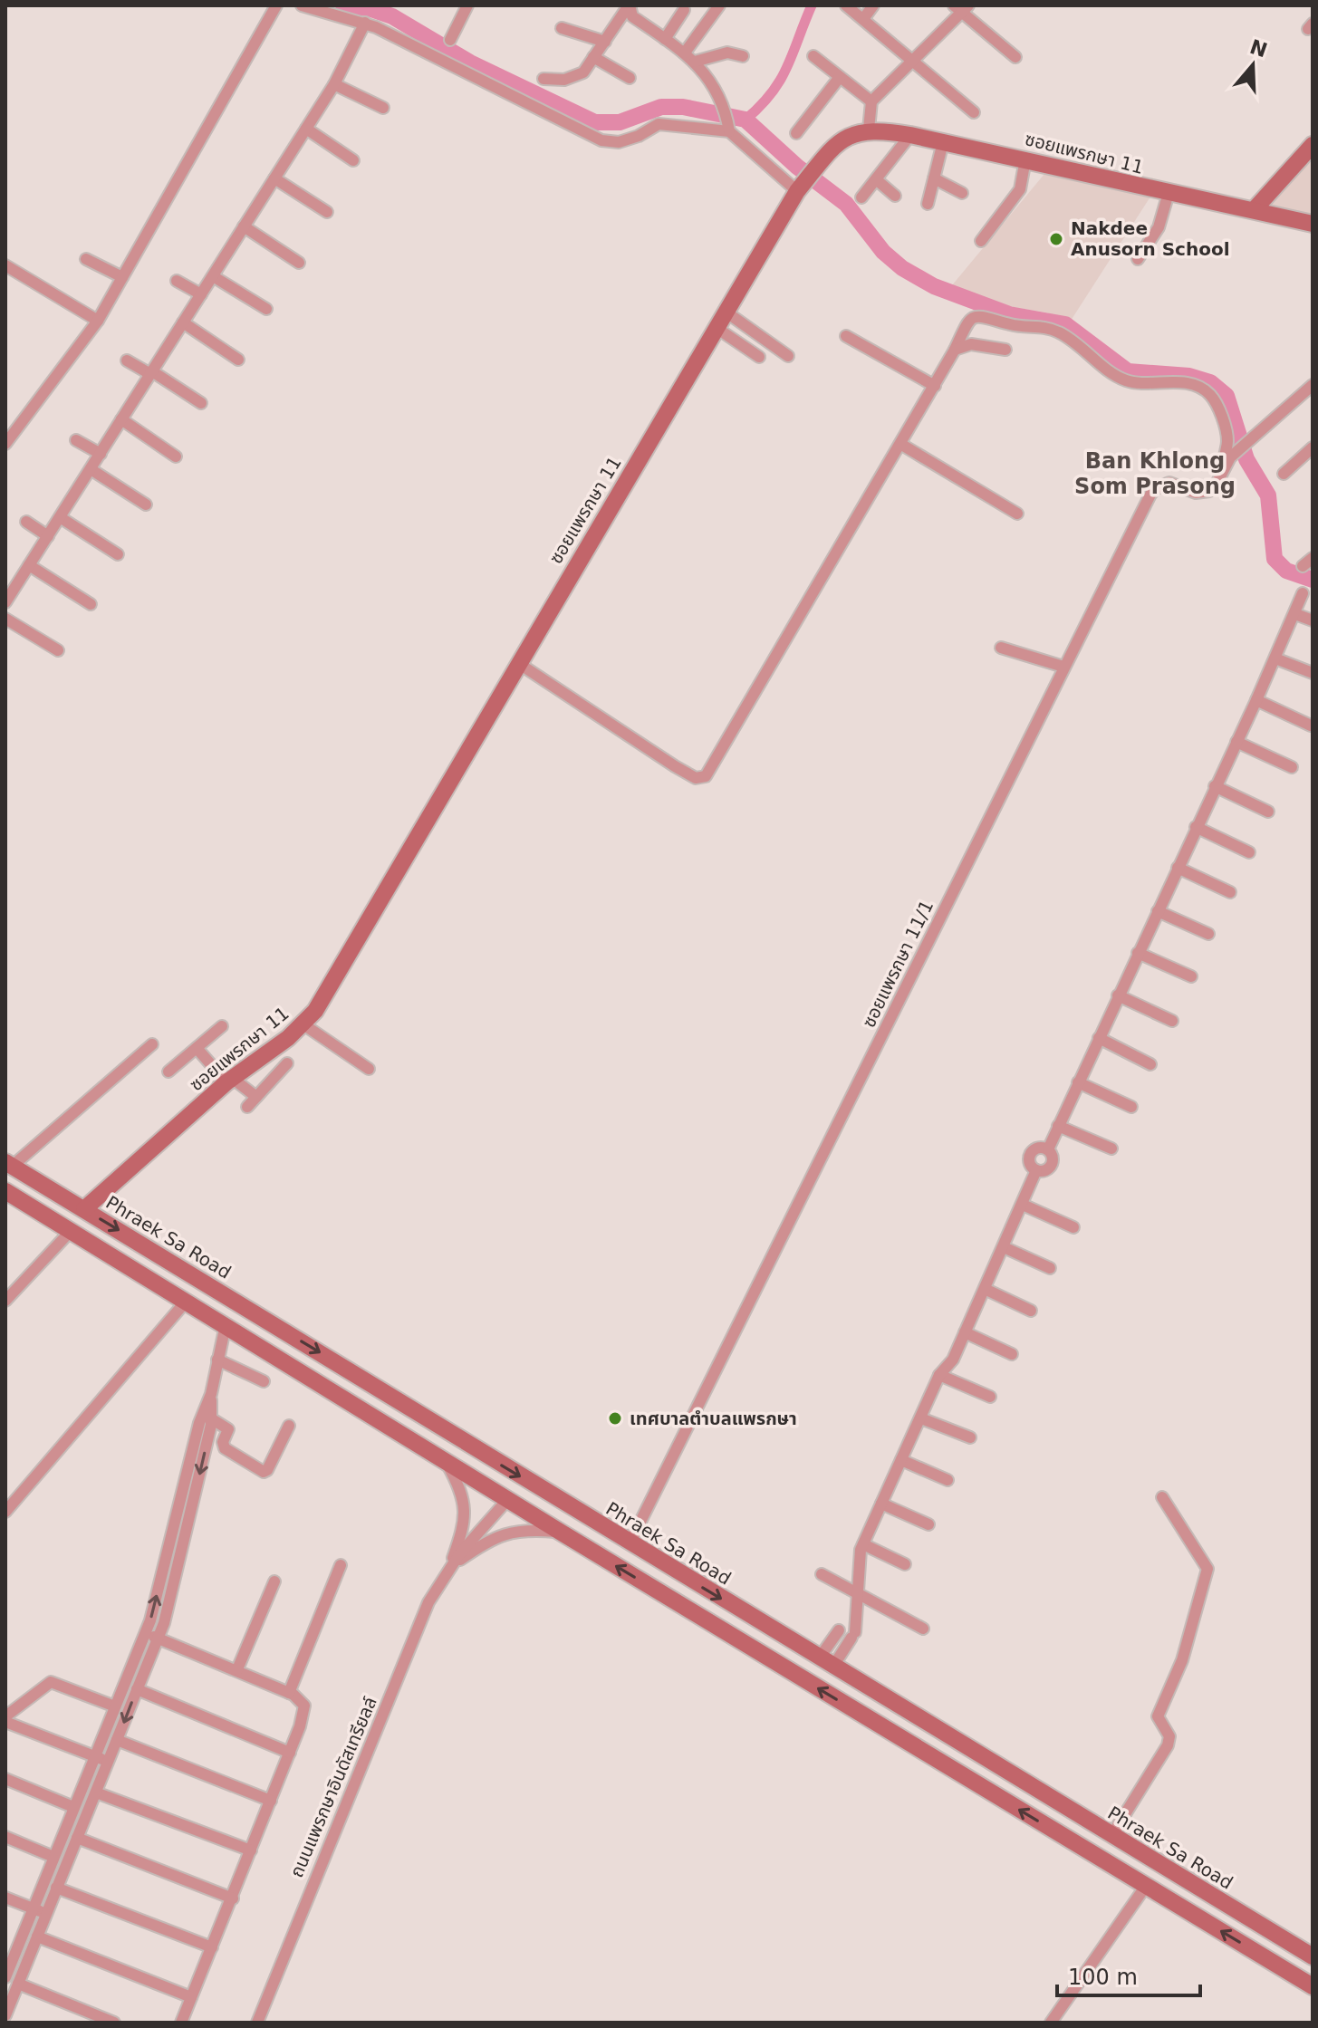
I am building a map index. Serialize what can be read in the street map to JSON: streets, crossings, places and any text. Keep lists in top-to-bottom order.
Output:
{
  "streets": {
    "main road": ["ซอยแพรกษา 11", "Phraek Sa Road"],
    "street": ["ซอยแพรกษา 11/1", "ถนนแพรกษาอินดัสเทรียลล์"]
  },
  "crossings": [
    ["ซอยแพรกษา 11", "Phraek Sa Road"],
    ["ซอยแพรกษา 11/1", "Phraek Sa Road"]
  ],
  "districts": ["Ban Khlong Som Prasong"],
  "places": ["Nakdee Anusorn School", "เทศบาลตำบลแพรกษา"],
  "scale_bar": "100 m",
  "north": "top"
}
